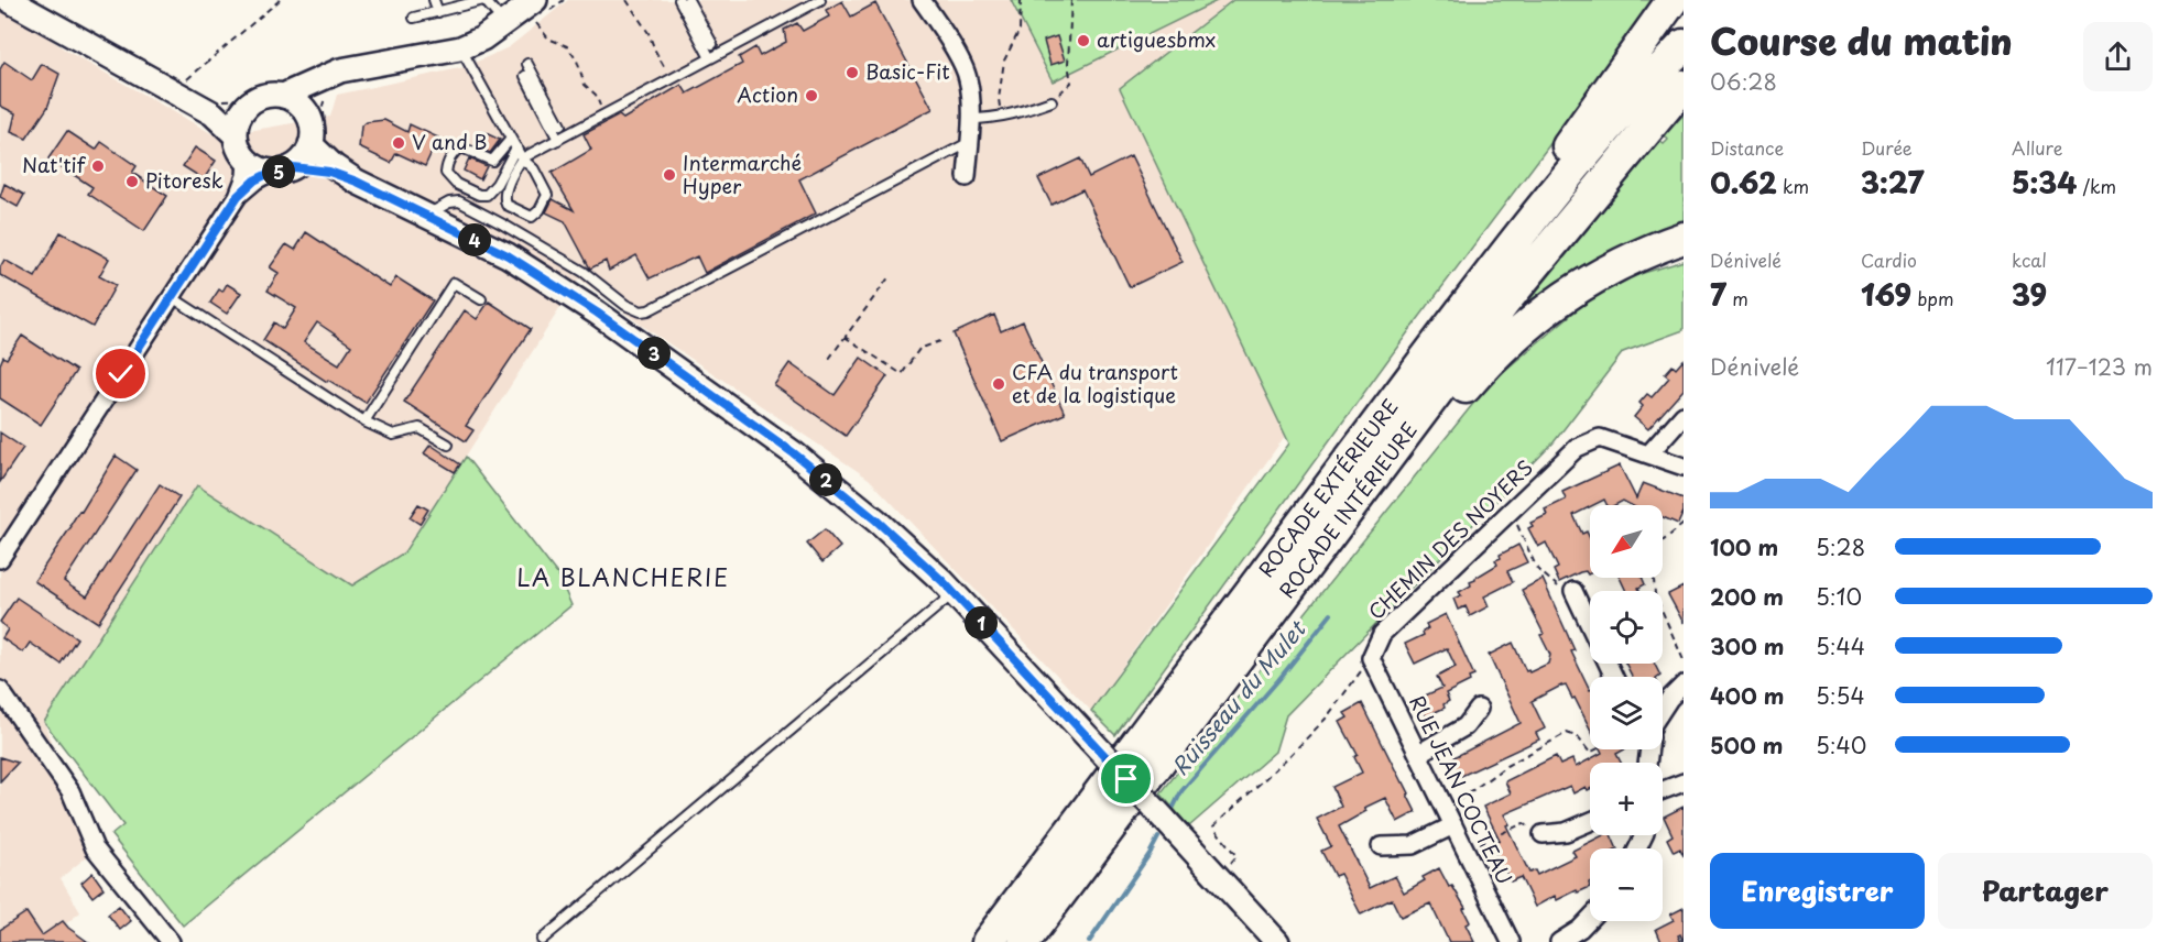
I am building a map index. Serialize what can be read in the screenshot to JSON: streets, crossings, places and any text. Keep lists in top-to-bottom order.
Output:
{
  "streets": {
    "highway": ["ROCADE EXTÉRIEURE", "ROCADE INTÉRIEURE"],
    "street": ["CHEMIN DES NOYERS", "RUE JEAN COCTEAU"]
  },
  "crossings": [
    ["CHEMIN DES NOYERS", "RUE JEAN COCTEAU"]
  ],
  "districts": ["LA BLANCHERIE"],
  "water": ["Ruisseau du Mulet"],
  "places": [
    "artiguesbmx",
    "Basic-Fit",
    "Action",
    "V and B",
    "Nat'tif",
    "Intermarché Hyper",
    "Pitoresk",
    "CFA du transport et de la logistique"
  ],
  "north": "bottom left",
  "page": {
    "heading": ["Course du matin", "06:28"],
    "stats": [
      ["Distance", "0.62 km"],
      ["Durée", "3:27"],
      ["Allure", "5:34 /km"],
      ["Dénivelé", "7 m"],
      ["Cardio", "169 bpm"],
      ["kcal", "39"]
    ],
    "pins": [
      "5",
      "4",
      "3",
      "2",
      "1"
    ],
    "chart": ["Dénivelé", "117–123 m"],
    "map_buttons": ["+", "−"],
    "list": [
      {
        "name": "100 m",
        "note": "5:28"
      },
      {
        "name": "200 m",
        "note": "5:10"
      },
      {
        "name": "300 m",
        "note": "5:44"
      },
      {
        "name": "400 m",
        "note": "5:54"
      },
      {
        "name": "500 m",
        "note": "5:40"
      }
    ],
    "buttons": ["Enregistrer", "Partager"]
  }
}
